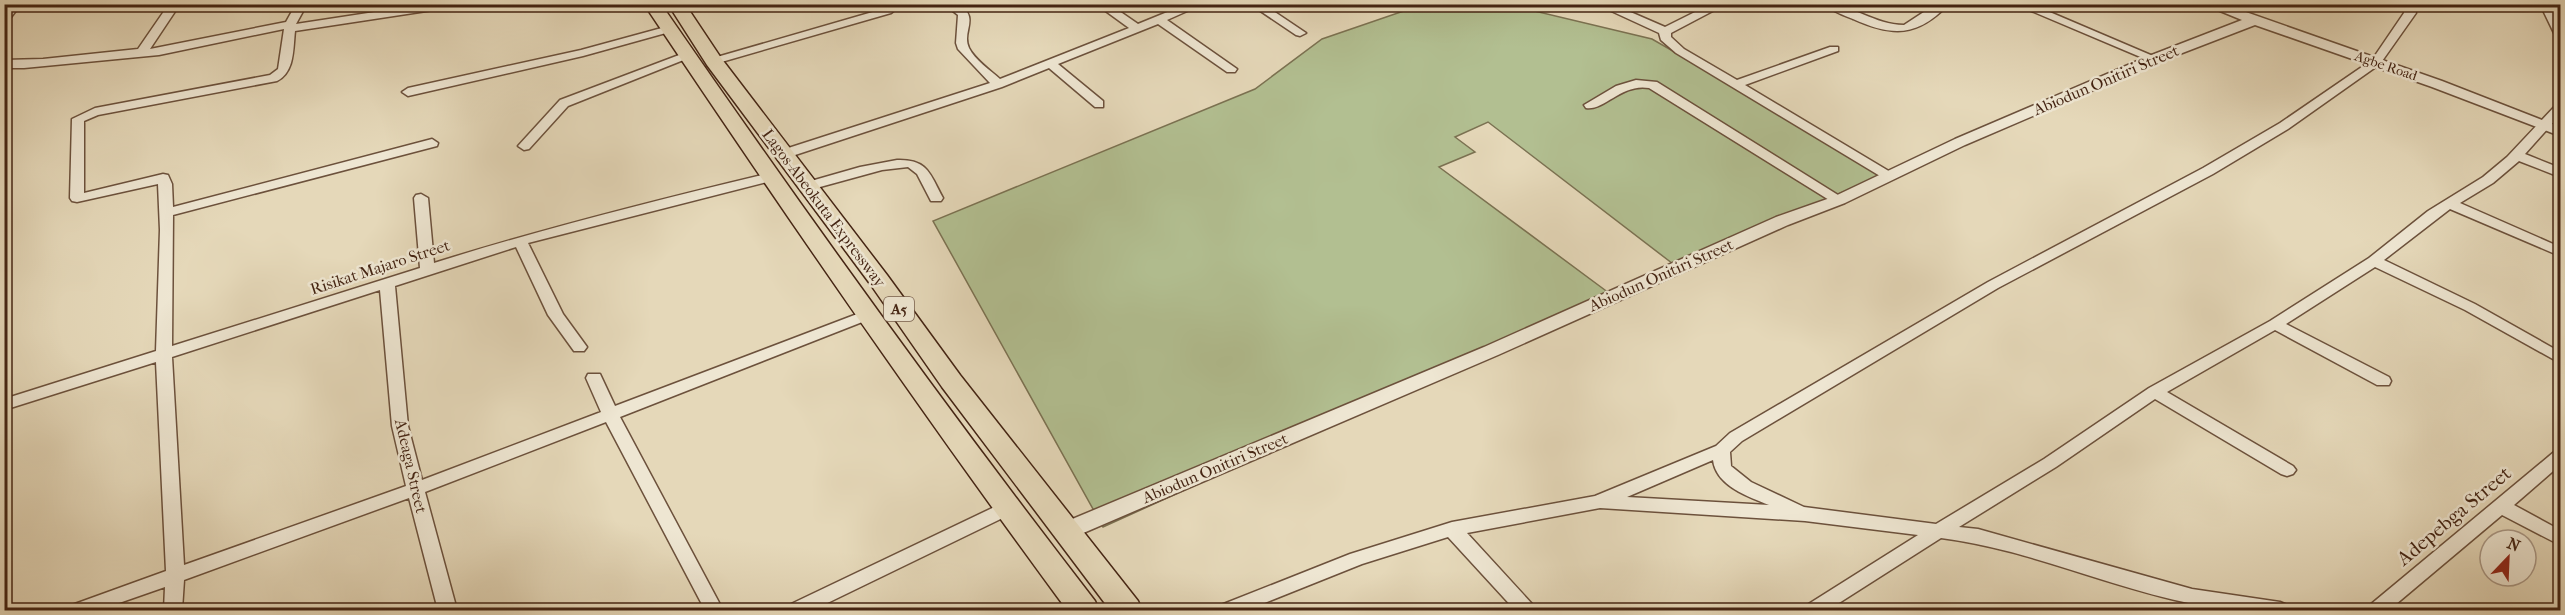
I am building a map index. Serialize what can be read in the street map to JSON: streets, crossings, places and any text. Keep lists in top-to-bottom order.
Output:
{
  "streets": {
    "highway": ["Lagos-Abeokuta Expressway", "A5"],
    "street": [
      "Agbe Road",
      "Abiodun Onitiri Street",
      "Risikat Majaro Street",
      "Adeaga Street",
      "Adepebga Street"
    ]
  },
  "crossings": [
    ["Agbe Road", "Abiodun Onitiri Street"],
    ["Abiodun Onitiri Street", "Lagos-Abeokuta Expressway"],
    ["Lagos-Abeokuta Expressway", "Risikat Majaro Street"],
    ["Risikat Majaro Street", "Adeaga Street"]
  ],
  "north": "top right"
}
